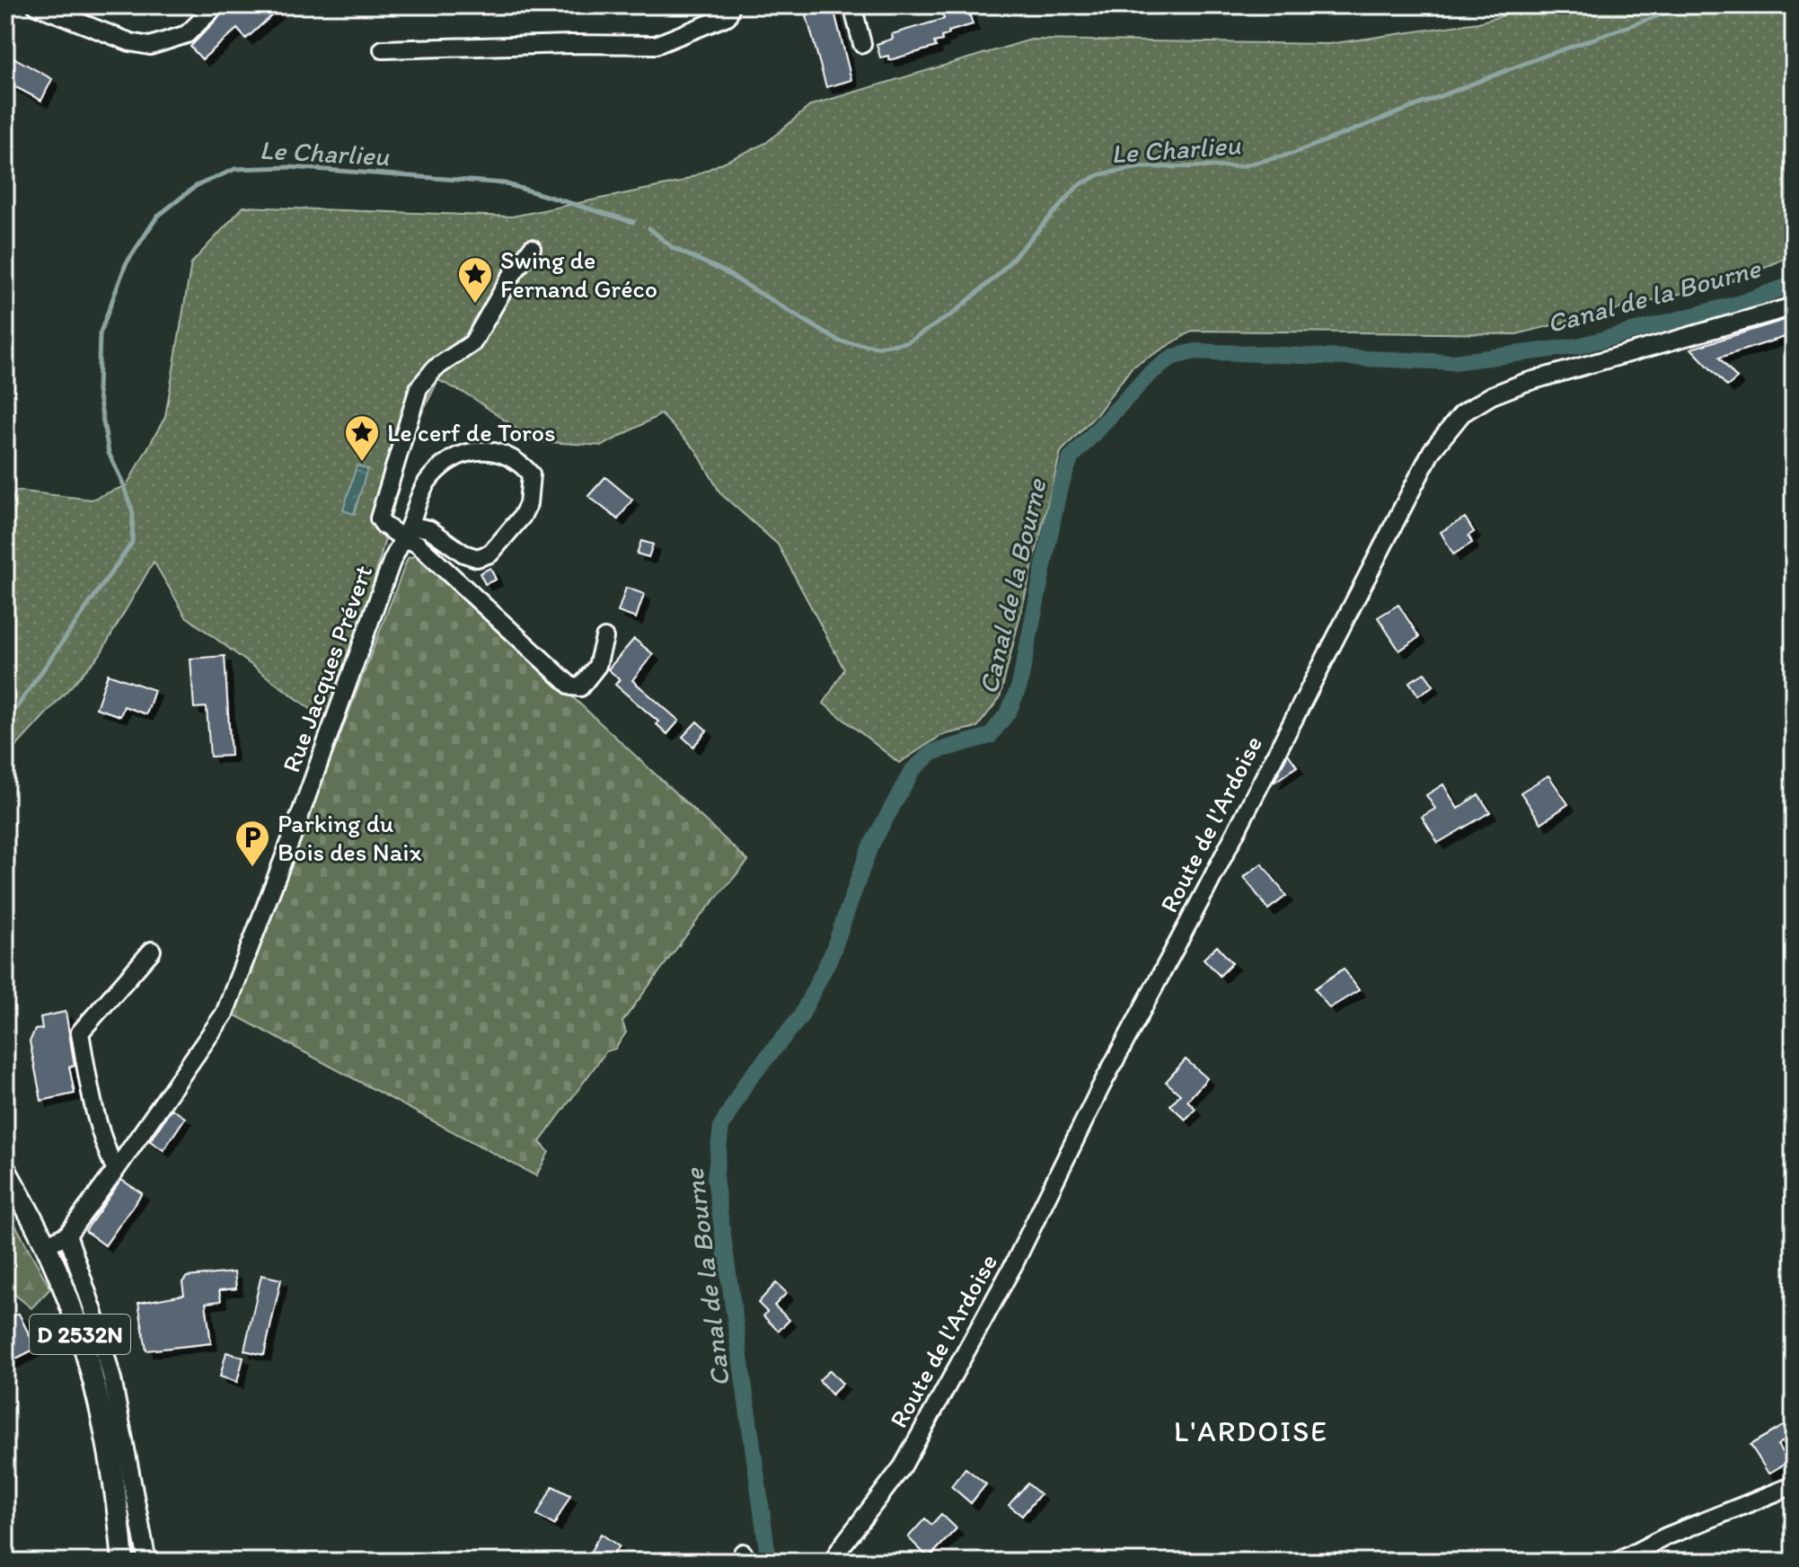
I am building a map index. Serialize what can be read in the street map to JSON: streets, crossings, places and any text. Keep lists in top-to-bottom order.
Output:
{
  "streets": {
    "main road": ["D 2532N"],
    "street": ["Rue Jacques Prévert", "Route de l'Ardoise"]
  },
  "crossings": [
    ["Rue Jacques Prévert", "D 2532N"]
  ],
  "districts": ["L'ARDOISE"],
  "water": ["Le Charlieu", "Canal de la Bourne"],
  "places": {
    "place": ["Swing de Fernand Gréco", "Le cerf de Toros"],
    "parking": ["Parking du Bois des Naix"]
  }
}
